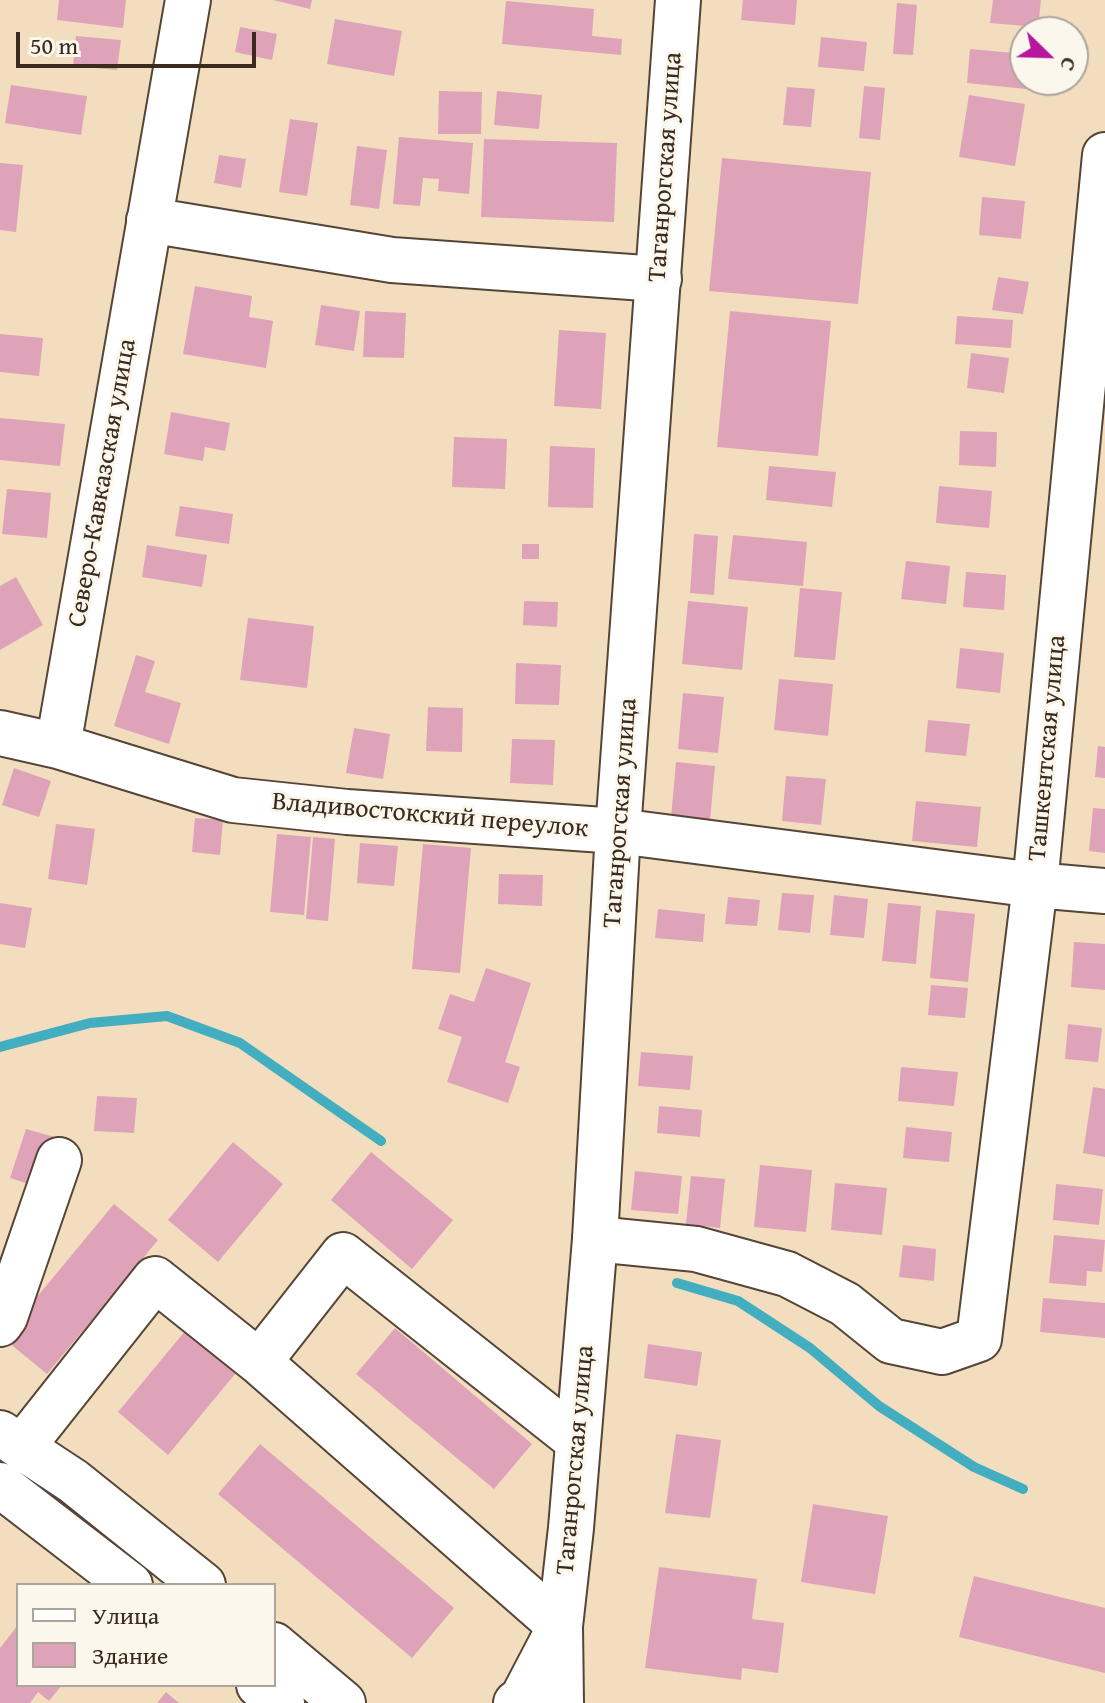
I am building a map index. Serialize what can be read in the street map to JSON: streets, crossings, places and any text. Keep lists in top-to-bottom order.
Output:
{
  "streets": {
    "street": [
      "Таганрогская улица",
      "Северо-Кавказская улица",
      "Ташкентская улица",
      "Владивостокский переулок"
    ]
  },
  "crossings": [
    ["Таганрогская улица", "Ташкентская улица"],
    ["Таганрогская улица", "Владивостокский переулок"],
    ["Северо-Кавказская улица", "Владивостокский переулок"],
    ["Ташкентская улица", "Владивостокский переулок"]
  ],
  "legend": ["Улица", "Здание"],
  "scale_bar": "50 m",
  "north": "bottom right"
}
